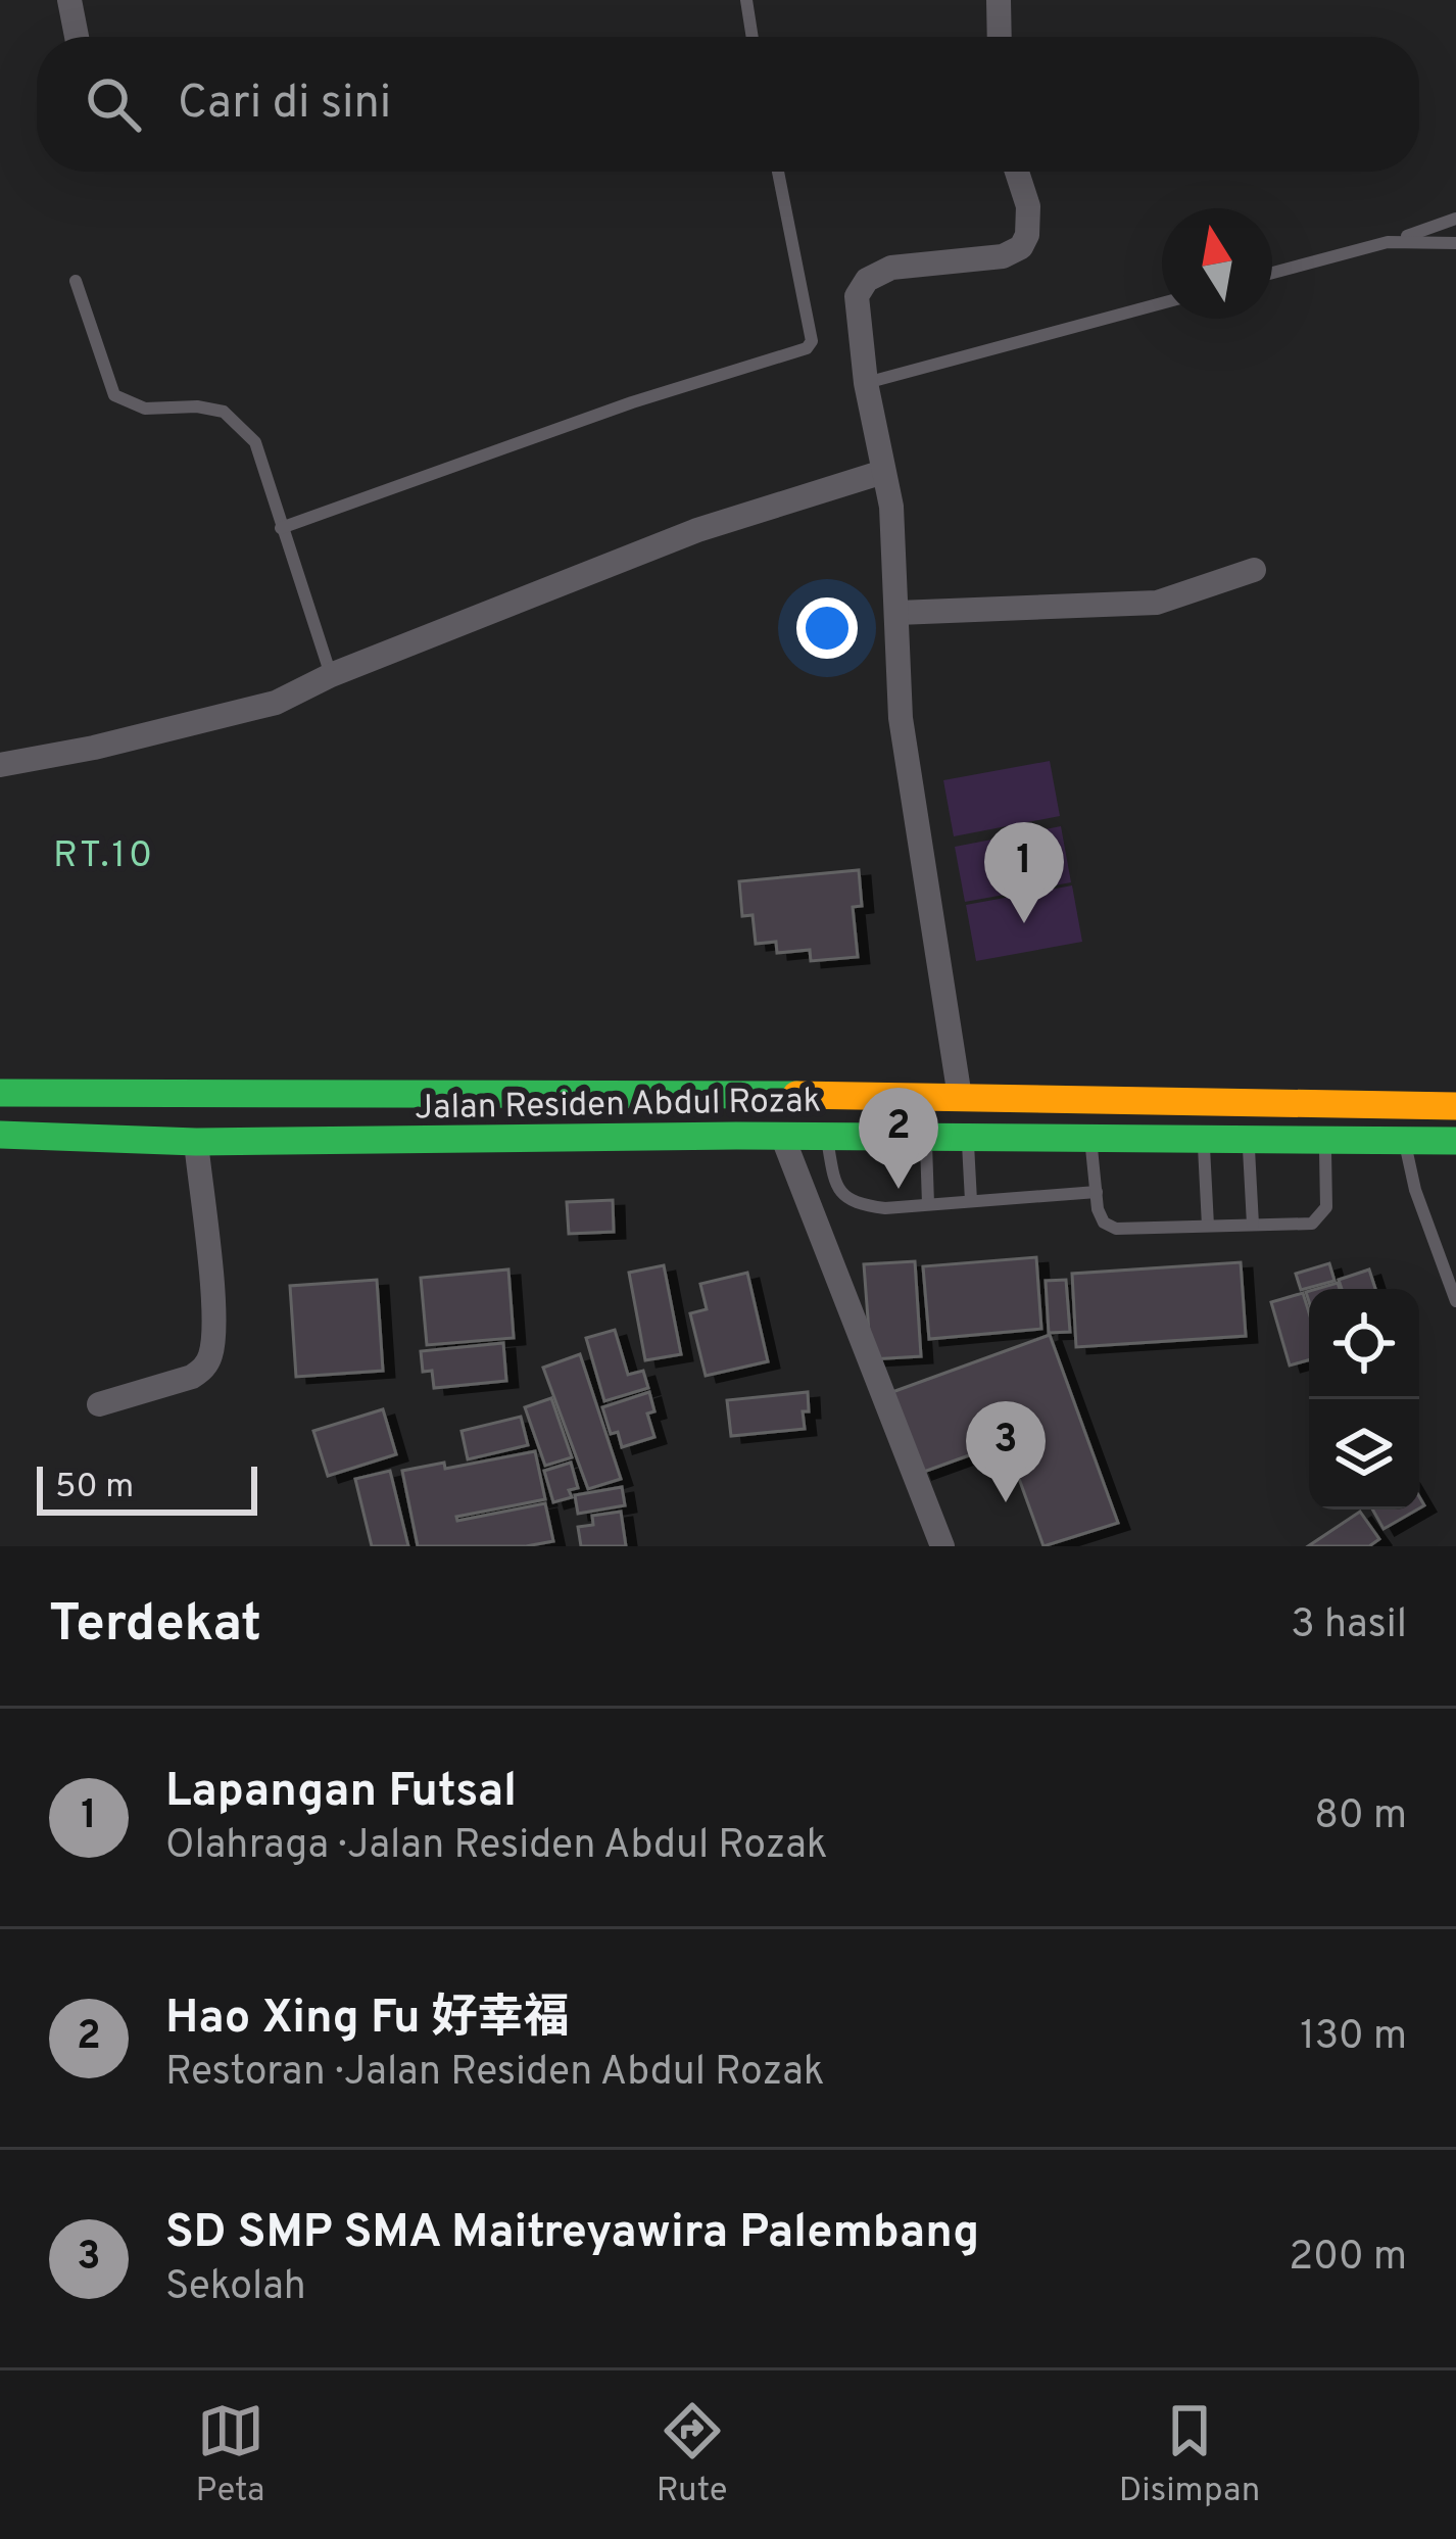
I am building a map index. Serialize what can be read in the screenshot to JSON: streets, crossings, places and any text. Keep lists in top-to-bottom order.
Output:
{
  "streets": {
    "highway": ["Jalan Residen Abdul Rozak"]
  },
  "districts": ["RT.10"],
  "scale_bar": "50 m",
  "north": "top",
  "page": {
    "search": "Cari di sini",
    "pins": ["1", "2", "3"],
    "scale": "50 m",
    "heading": ["Terdekat", "3 hasil"],
    "list": [
      {
        "mark": "1",
        "name": "Lapangan Futsal",
        "note": "Olahraga · Jalan Residen Abdul Rozak",
        "value": "80 m"
      },
      {
        "mark": "2",
        "name": "Hao Xing Fu 好幸福",
        "note": "Restoran · Jalan Residen Abdul Rozak",
        "value": "130 m"
      },
      {
        "mark": "3",
        "name": "SD SMP SMA Maitreyawira Palembang",
        "note": "Sekolah",
        "value": "200 m"
      }
    ],
    "nav": ["Peta", "Rute", "Disimpan"]
  }
}
